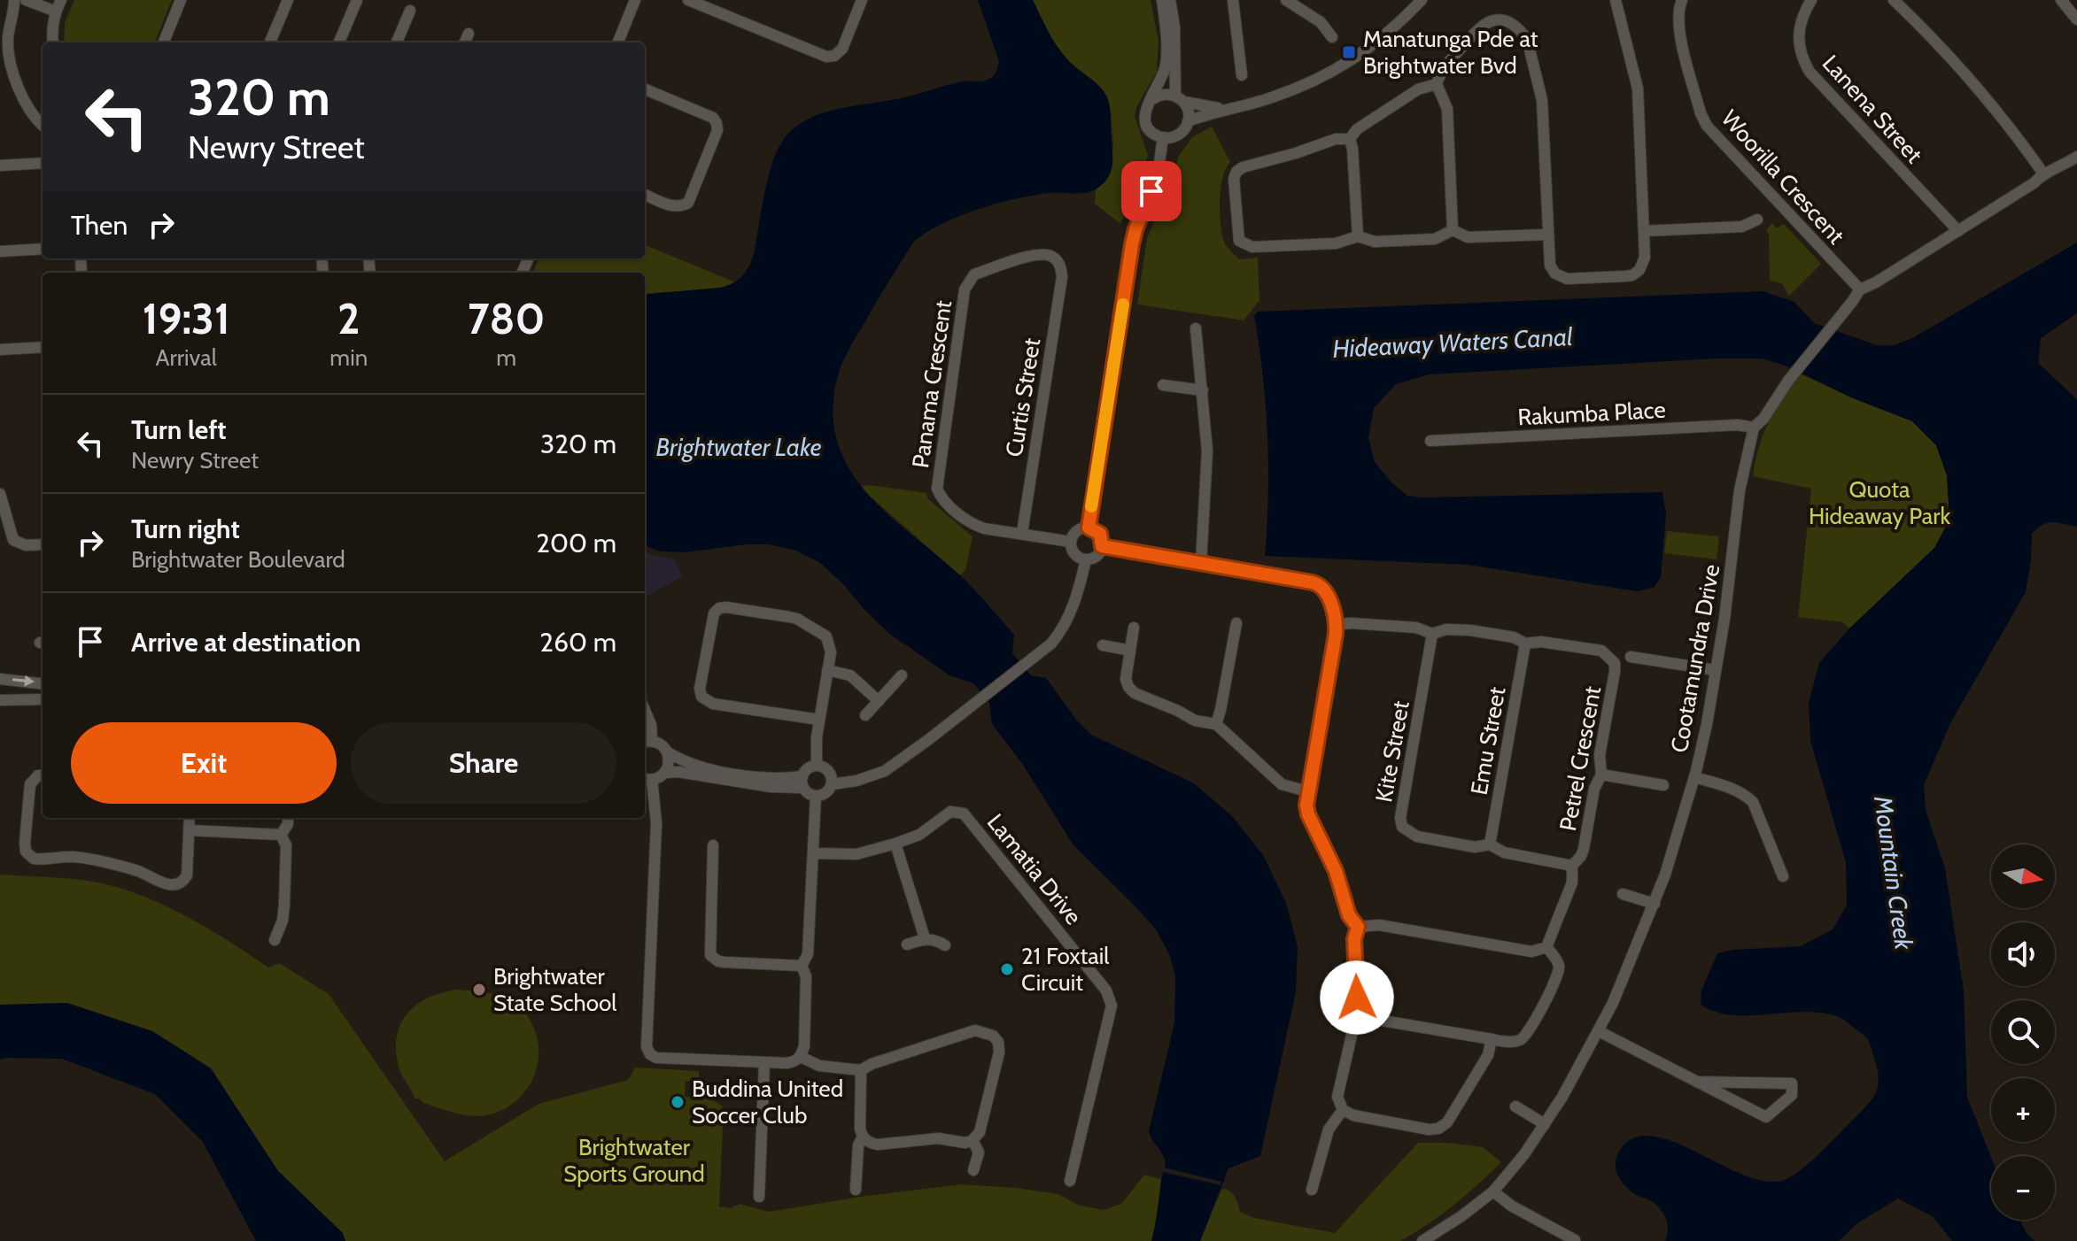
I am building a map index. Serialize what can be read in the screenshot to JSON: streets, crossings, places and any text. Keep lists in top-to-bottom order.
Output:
{
  "streets": {
    "street": [
      "Lanena Street",
      "Woorilla Crescent",
      "Panama Crescent",
      "Curtis Street",
      "Rakumba Place",
      "Cootamundra Drive",
      "Emu Street",
      "Kite Street",
      "Petrel Crescent",
      "Lamatia Drive"
    ]
  },
  "crossings": [
    ["Lanena Street", "Cootamundra Drive"],
    ["Woorilla Crescent", "Cootamundra Drive"],
    ["Panama Crescent", "Curtis Street"],
    ["Rakumba Place", "Cootamundra Drive"],
    ["Emu Street", "Kite Street"],
    ["Emu Street", "Petrel Crescent"],
    ["Kite Street", "Petrel Crescent"]
  ],
  "water": ["Hideaway Waters Canal", "Brightwater Lake", "Mountain Creek"],
  "parks": ["Quota Hideaway Park", "Brightwater Sports Ground"],
  "places": {
    "transit": ["Manatunga Pde at Brightwater Bvd"],
    "other": ["21 Foxtail Circuit", "Brightwater State School", "Buddina United Soccer Club"]
  },
  "north": "right",
  "page": {
    "turn": ["320 m", "Newry Street"],
    "then": "Then",
    "eta": [
      "19:31",
      "Arrival",
      "2",
      "min",
      "780",
      "m"
    ],
    "list": [
      {
        "name": "Turn left",
        "note": "Newry Street",
        "value": "320 m"
      },
      {
        "name": "Turn right",
        "note": "Brightwater Boulevard",
        "value": "200 m"
      },
      {
        "name": "Arrive at destination",
        "value": "260 m"
      }
    ],
    "buttons": ["Exit", "Share"],
    "map_buttons": ["+", "−"]
  }
}
